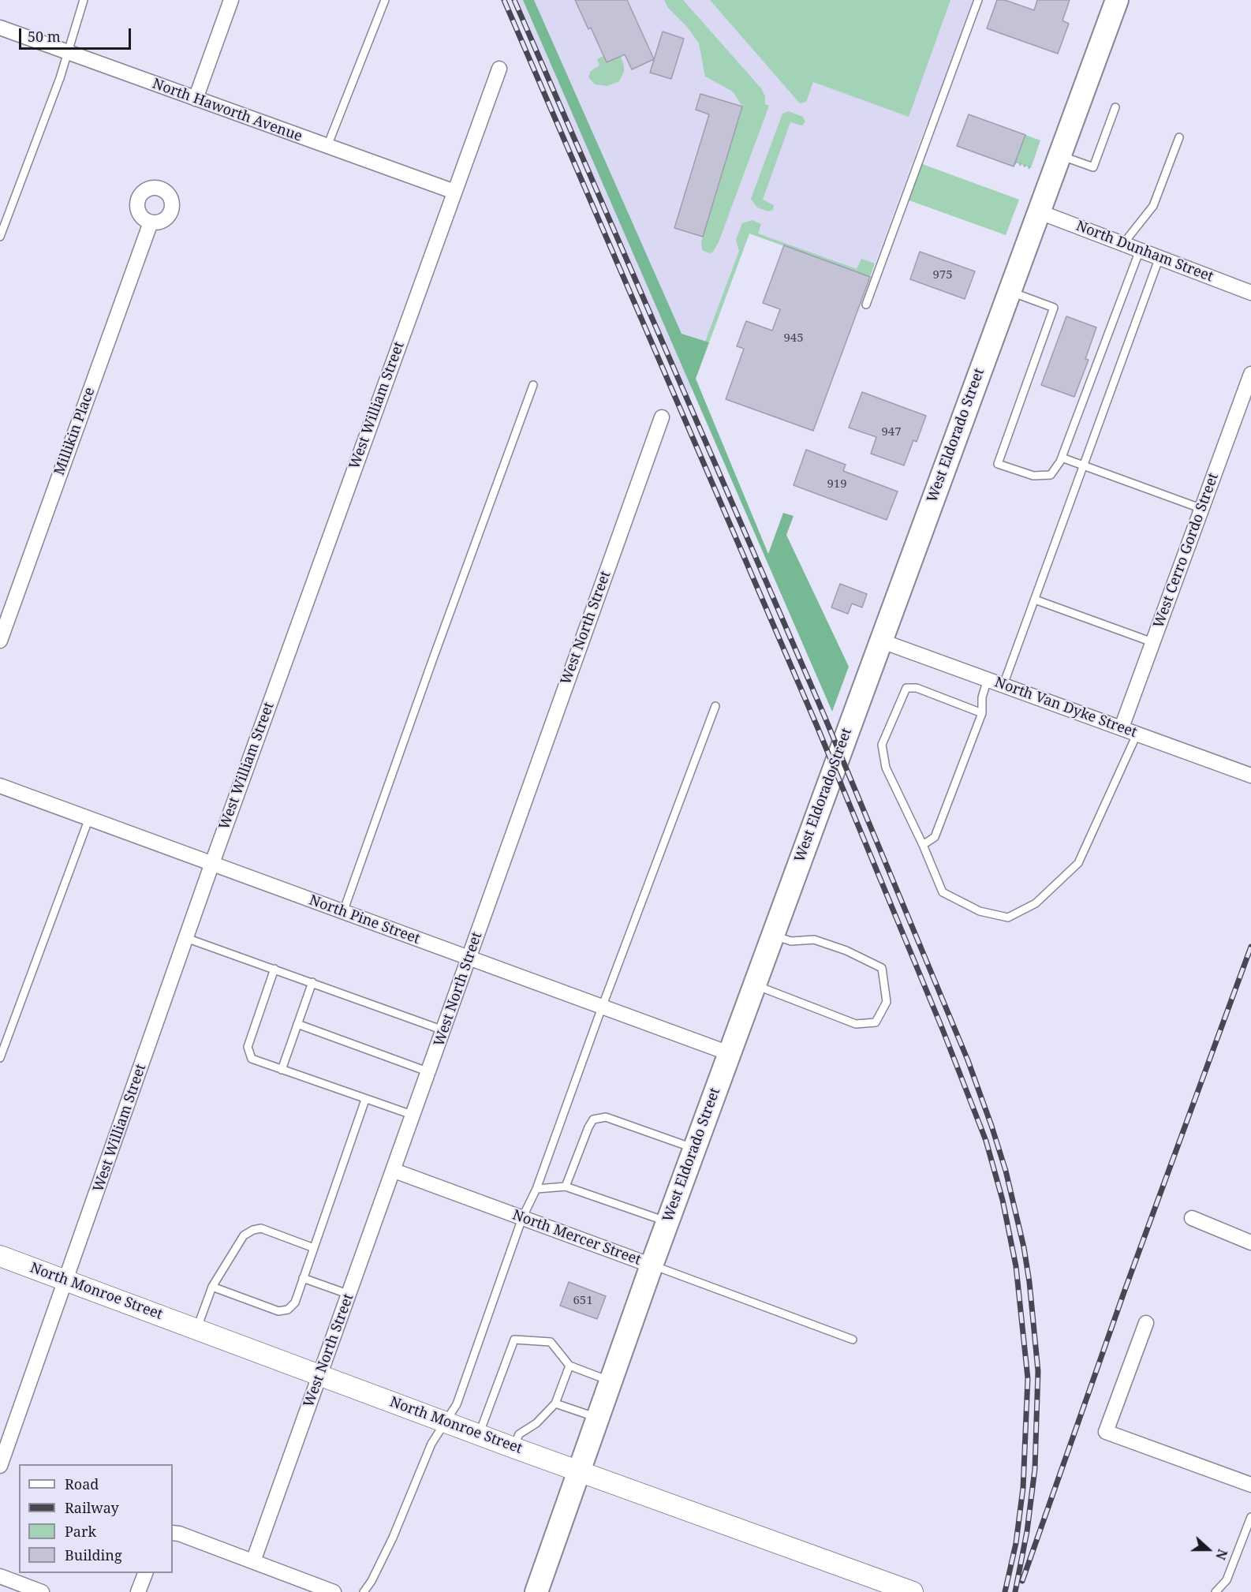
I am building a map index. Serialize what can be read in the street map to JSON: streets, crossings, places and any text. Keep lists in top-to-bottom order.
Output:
{
  "streets": {
    "main road": ["West Eldorado Street"],
    "street": [
      "North Haworth Avenue",
      "North Dunham Street",
      "West William Street",
      "Millikin Place",
      "West Cerro Gordo Street",
      "West North Street",
      "North Van Dyke Street",
      "North Pine Street",
      "North Mercer Street",
      "North Monroe Street"
    ]
  },
  "crossings": [
    ["North Haworth Avenue", "West William Street"],
    ["North Dunham Street", "West Eldorado Street"],
    ["West William Street", "North Pine Street"],
    ["West William Street", "North Monroe Street"],
    ["West Eldorado Street", "North Van Dyke Street"],
    ["West Eldorado Street", "North Pine Street"],
    ["West Eldorado Street", "North Mercer Street"],
    ["West Eldorado Street", "North Monroe Street"],
    ["West Cerro Gordo Street", "North Van Dyke Street"],
    ["West North Street", "North Pine Street"],
    ["West North Street", "North Mercer Street"],
    ["West North Street", "North Monroe Street"]
  ],
  "house_numbers": [
    "975",
    "945",
    "947",
    "919",
    "651"
  ],
  "legend": [
    "Road",
    "Railway",
    "Park",
    "Building"
  ],
  "scale_bar": "50 m",
  "north": "right"
}
